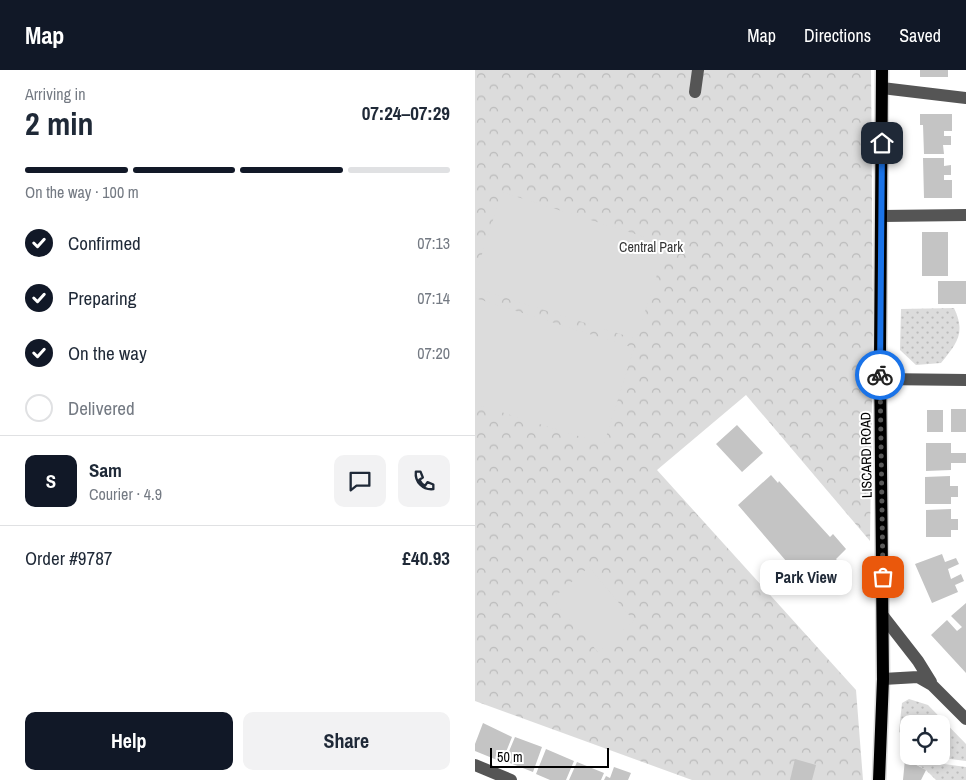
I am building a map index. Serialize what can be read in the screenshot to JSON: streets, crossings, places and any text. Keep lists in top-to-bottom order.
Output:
{
  "streets": {
    "main road": ["LISCARD ROAD"]
  },
  "parks": ["Central Park"],
  "places": ["Park View"],
  "scale_bar": "50 m",
  "page": {
    "header": "Map",
    "nav": ["Map", "Directions", "Saved"],
    "heading": ["2 min", "Arriving in", "07:24–07:29"],
    "panel": [
      "Sam",
      "Courier · 4.9",
      "Order #9787",
      "£40.93"
    ],
    "bar": "On the way · 100 m",
    "list": [
      ["Confirmed", "07:13"],
      ["Preparing", "07:14"],
      ["On the way", "07:20"],
      "Delivered"
    ],
    "round": "S",
    "bubble": "Park View",
    "buttons": ["Help", "Share"],
    "scale": "50 m"
  }
}
